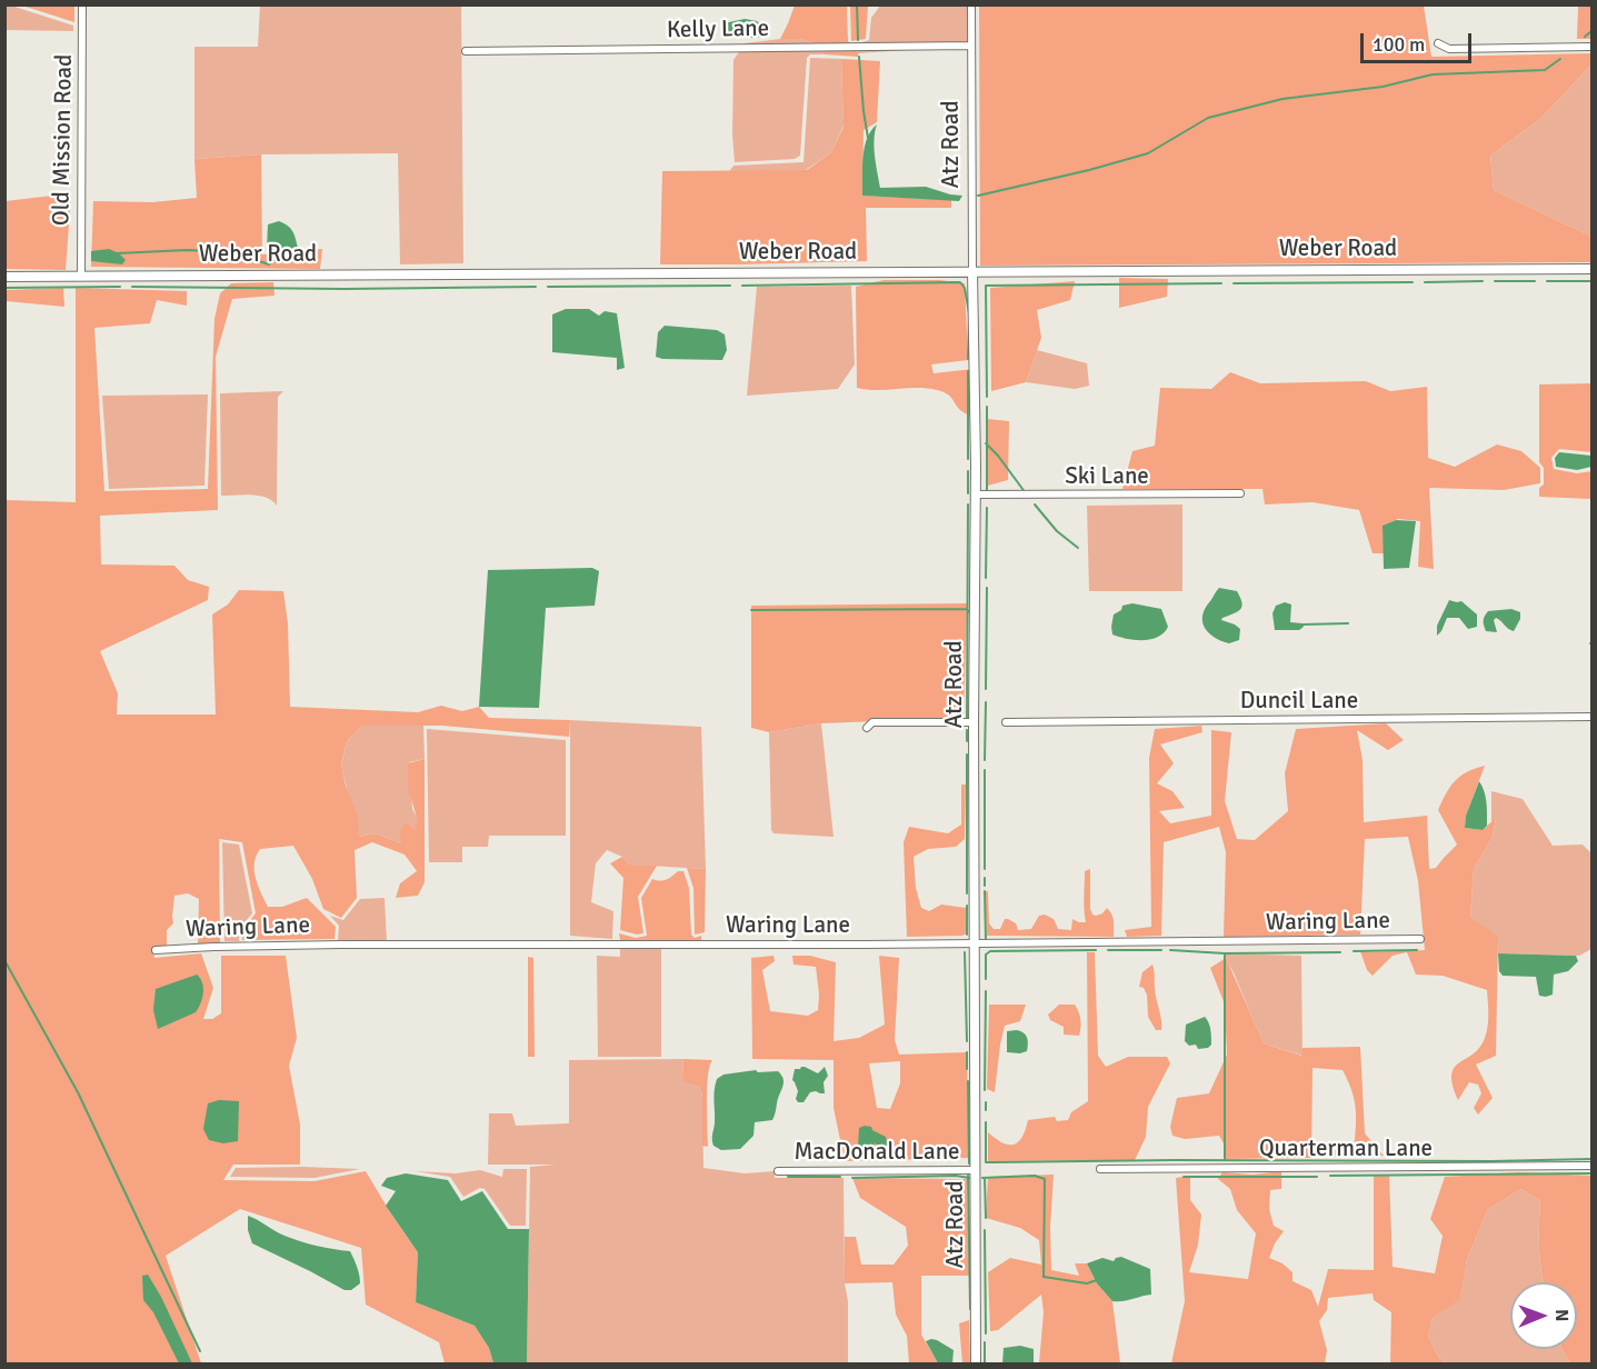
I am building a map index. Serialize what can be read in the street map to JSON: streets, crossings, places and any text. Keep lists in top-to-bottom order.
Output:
{
  "streets": {
    "street": [
      "Kelly Lane",
      "Old Mission Road",
      "Atz Road",
      "Weber Road",
      "Ski Lane",
      "Duncil Lane",
      "Waring Lane",
      "Quarterman Lane",
      "MacDonald Lane"
    ]
  },
  "crossings": [
    ["Kelly Lane", "Atz Road"],
    ["Old Mission Road", "Weber Road"],
    ["Atz Road", "Weber Road"],
    ["Atz Road", "Ski Lane"],
    ["Atz Road", "Waring Lane"],
    ["Atz Road", "MacDonald Lane"]
  ],
  "scale_bar": "100 m",
  "north": "right"
}
